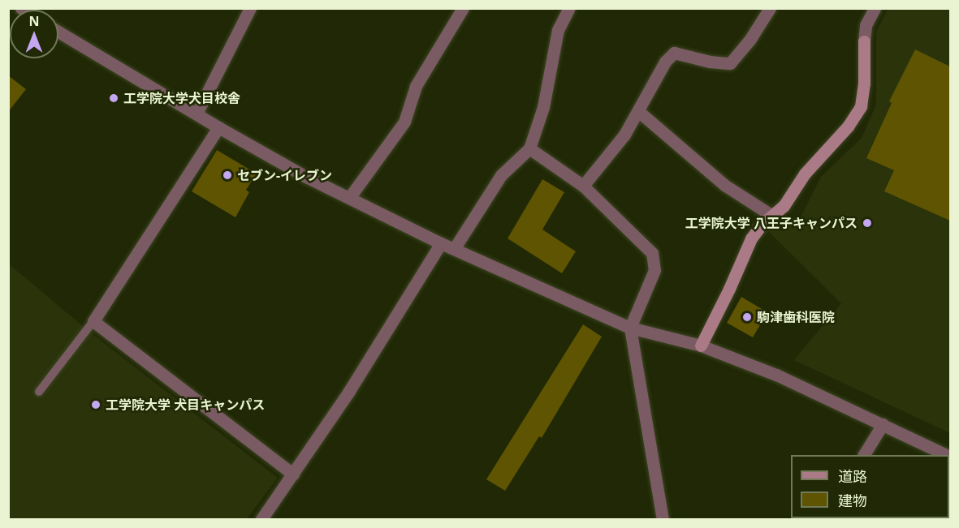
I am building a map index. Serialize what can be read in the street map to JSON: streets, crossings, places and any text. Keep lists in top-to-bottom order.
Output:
{
  "places": [
    "工学院大学犬目校舎",
    "セブン-イレブン",
    "工学院大学 八王子キャンパス",
    "駒津歯科医院",
    "工学院大学 犬目キャンパス"
  ],
  "legend": ["道路", "建物"],
  "north": "top"
}
